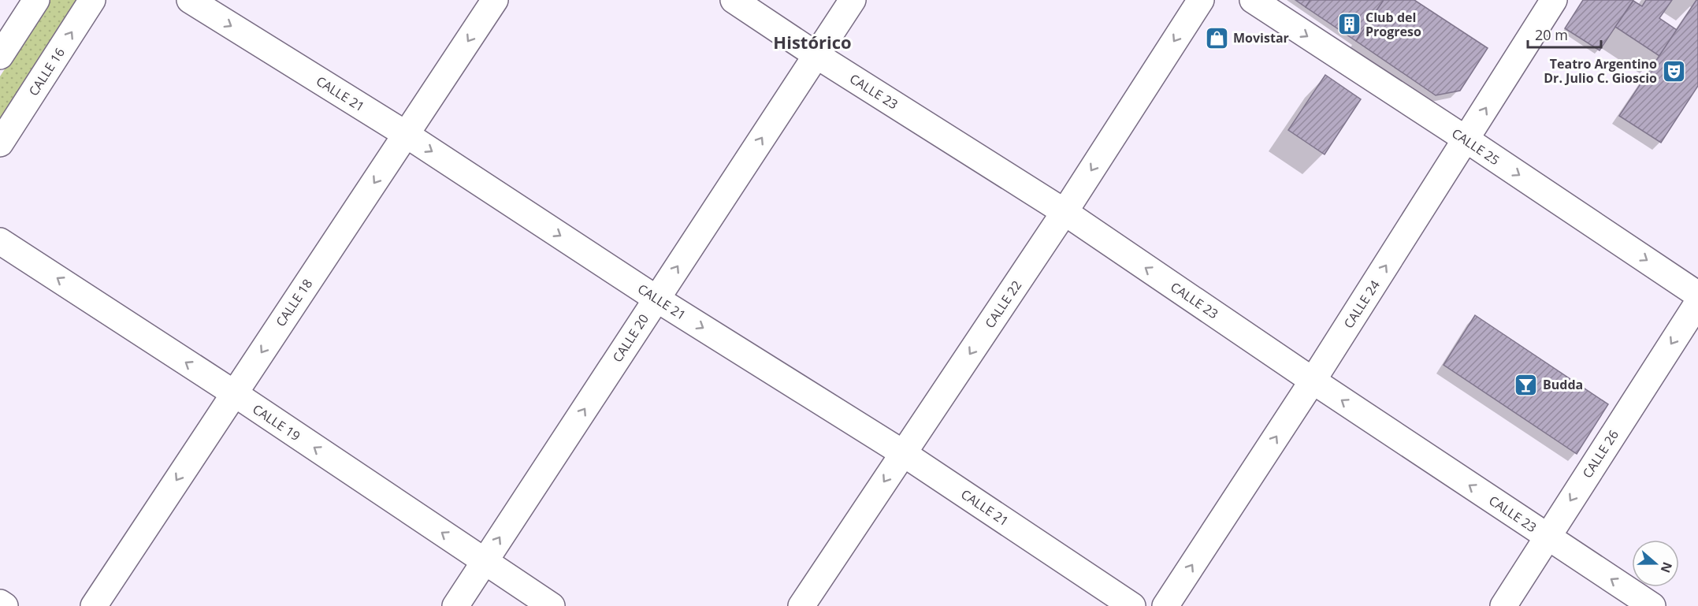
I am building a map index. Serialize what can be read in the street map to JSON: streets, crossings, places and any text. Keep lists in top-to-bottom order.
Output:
{
  "streets": {
    "street": [
      "CALLE 16",
      "CALLE 23",
      "CALLE 21",
      "CALLE 25",
      "CALLE 18",
      "CALLE 22",
      "CALLE 24",
      "CALLE 20",
      "CALLE 19",
      "CALLE 26"
    ]
  },
  "crossings": [
    ["CALLE 23", "CALLE 22"],
    ["CALLE 23", "CALLE 24"],
    ["CALLE 23", "CALLE 20"],
    ["CALLE 23", "CALLE 26"],
    ["CALLE 21", "CALLE 18"],
    ["CALLE 21", "CALLE 22"],
    ["CALLE 21", "CALLE 20"],
    ["CALLE 25", "CALLE 24"],
    ["CALLE 18", "CALLE 19"],
    ["CALLE 20", "CALLE 19"]
  ],
  "one_way": [
    "CALLE 23",
    "CALLE 21",
    "CALLE 25",
    "CALLE 18",
    "CALLE 22",
    "CALLE 24",
    "CALLE 20",
    "CALLE 19",
    "CALLE 26"
  ],
  "districts": ["Histórico"],
  "places": {
    "building": ["Club del Progreso"],
    "shop": ["Movistar"],
    "theatre": ["Teatro Argentino Dr. Julio C. Gioscio"],
    "bar": ["Budda"]
  },
  "scale_bar": "20 m",
  "north": "right"
}
